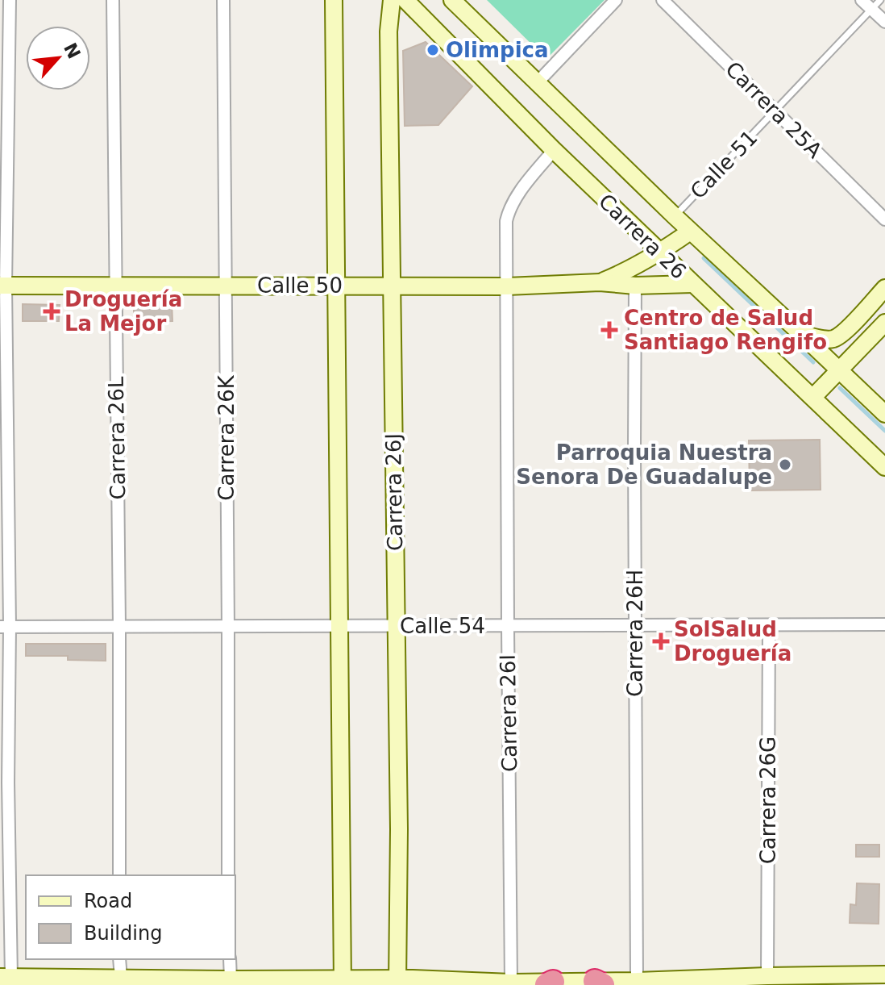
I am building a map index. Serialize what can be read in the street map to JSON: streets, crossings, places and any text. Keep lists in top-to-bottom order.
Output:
{
  "streets": {
    "street": [
      "Carrera 25A",
      "Carrera 26",
      "Calle 50",
      "Carrera 26L",
      "Carrera 26K",
      "Carrera 26J",
      "Calle 54",
      "Carrera 26H",
      "Carrera 26I",
      "Carrera 26G"
    ],
    "lane": ["Calle 51"]
  },
  "crossings": [
    ["Carrera 25A", "Calle 51"],
    ["Calle 51", "Carrera 26"],
    ["Carrera 26", "Calle 50"],
    ["Carrera 26", "Carrera 26I"],
    ["Calle 50", "Carrera 26L"],
    ["Calle 50", "Carrera 26K"],
    ["Calle 50", "Carrera 26J"],
    ["Calle 50", "Carrera 26H"],
    ["Calle 50", "Carrera 26I"],
    ["Carrera 26L", "Calle 54"],
    ["Carrera 26K", "Calle 54"],
    ["Carrera 26J", "Calle 54"],
    ["Calle 54", "Carrera 26H"],
    ["Calle 54", "Carrera 26I"],
    ["Calle 54", "Carrera 26G"]
  ],
  "places": {
    "other": ["Olimpica", "Parroquia Nuestra Senora De Guadalupe"],
    "health": ["Droguería La Mejor", "Centro de Salud Santiago Rengifo", "SolSalud Droguería"]
  },
  "legend": ["Road", "Building"],
  "north": "top right"
}
